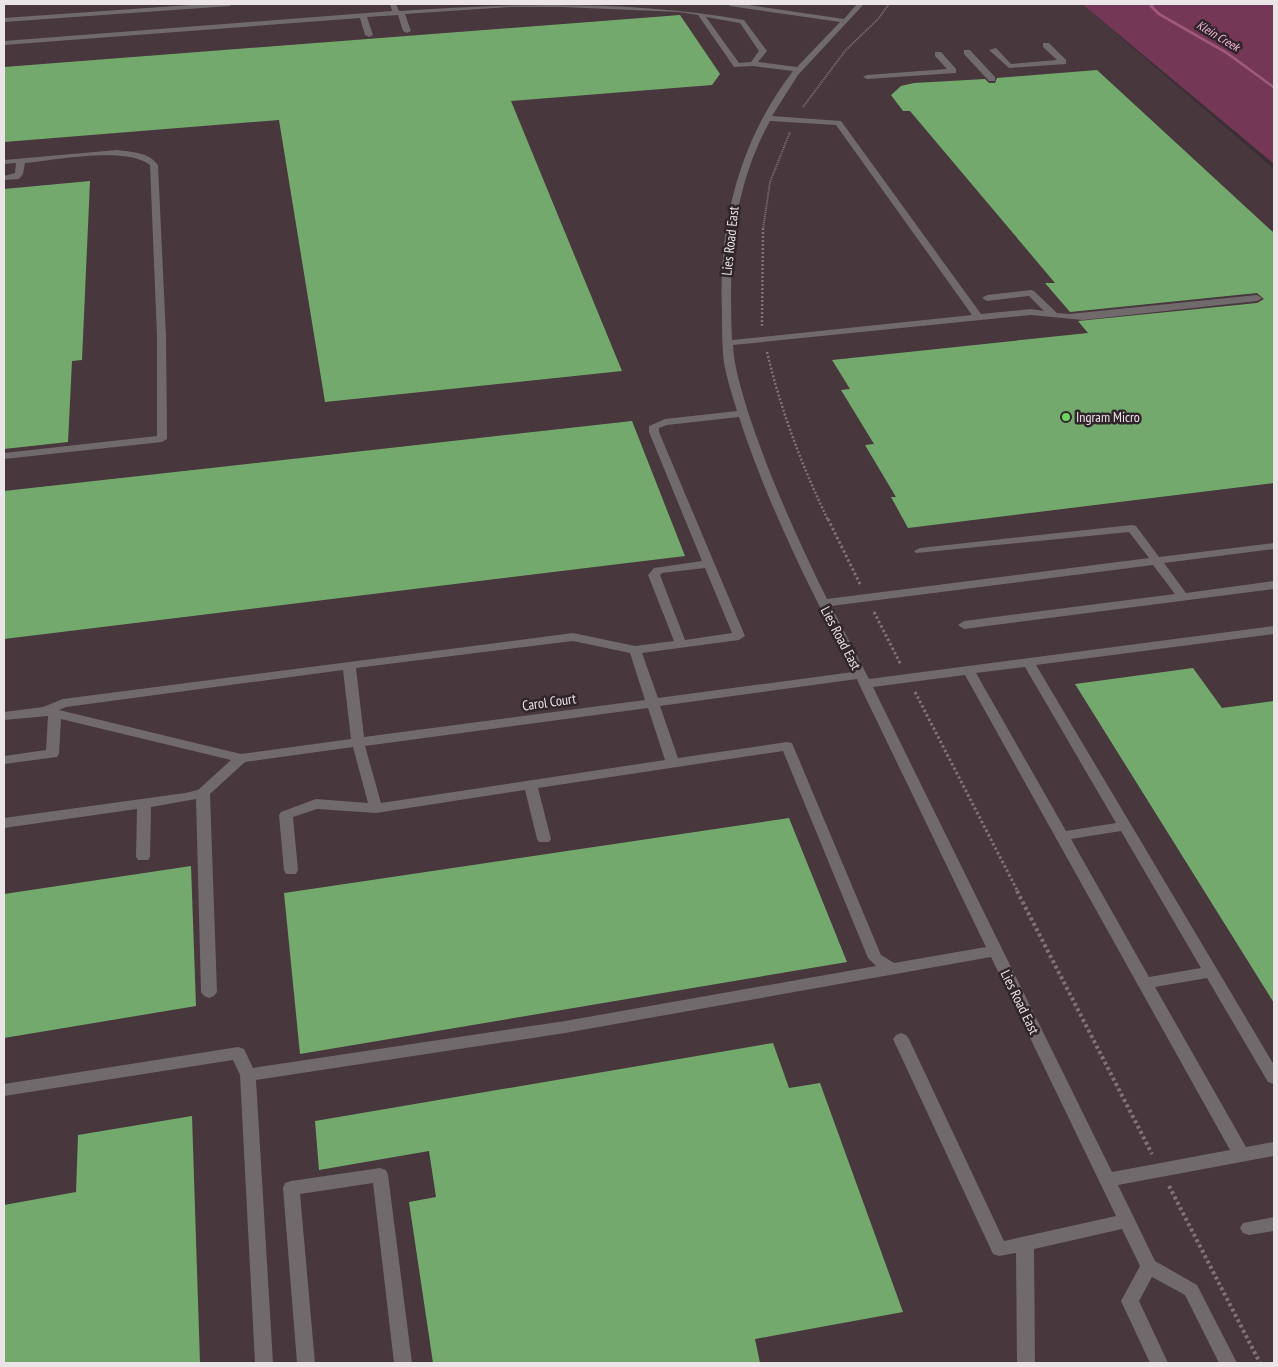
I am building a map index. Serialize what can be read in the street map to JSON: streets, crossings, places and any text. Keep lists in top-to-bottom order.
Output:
{
  "streets": {
    "street": ["Lies Road East", "Carol Court"]
  },
  "crossings": [
    ["Lies Road East", "Carol Court"]
  ],
  "water": ["Klein Creek"],
  "places": ["Ingram Micro"]
}
